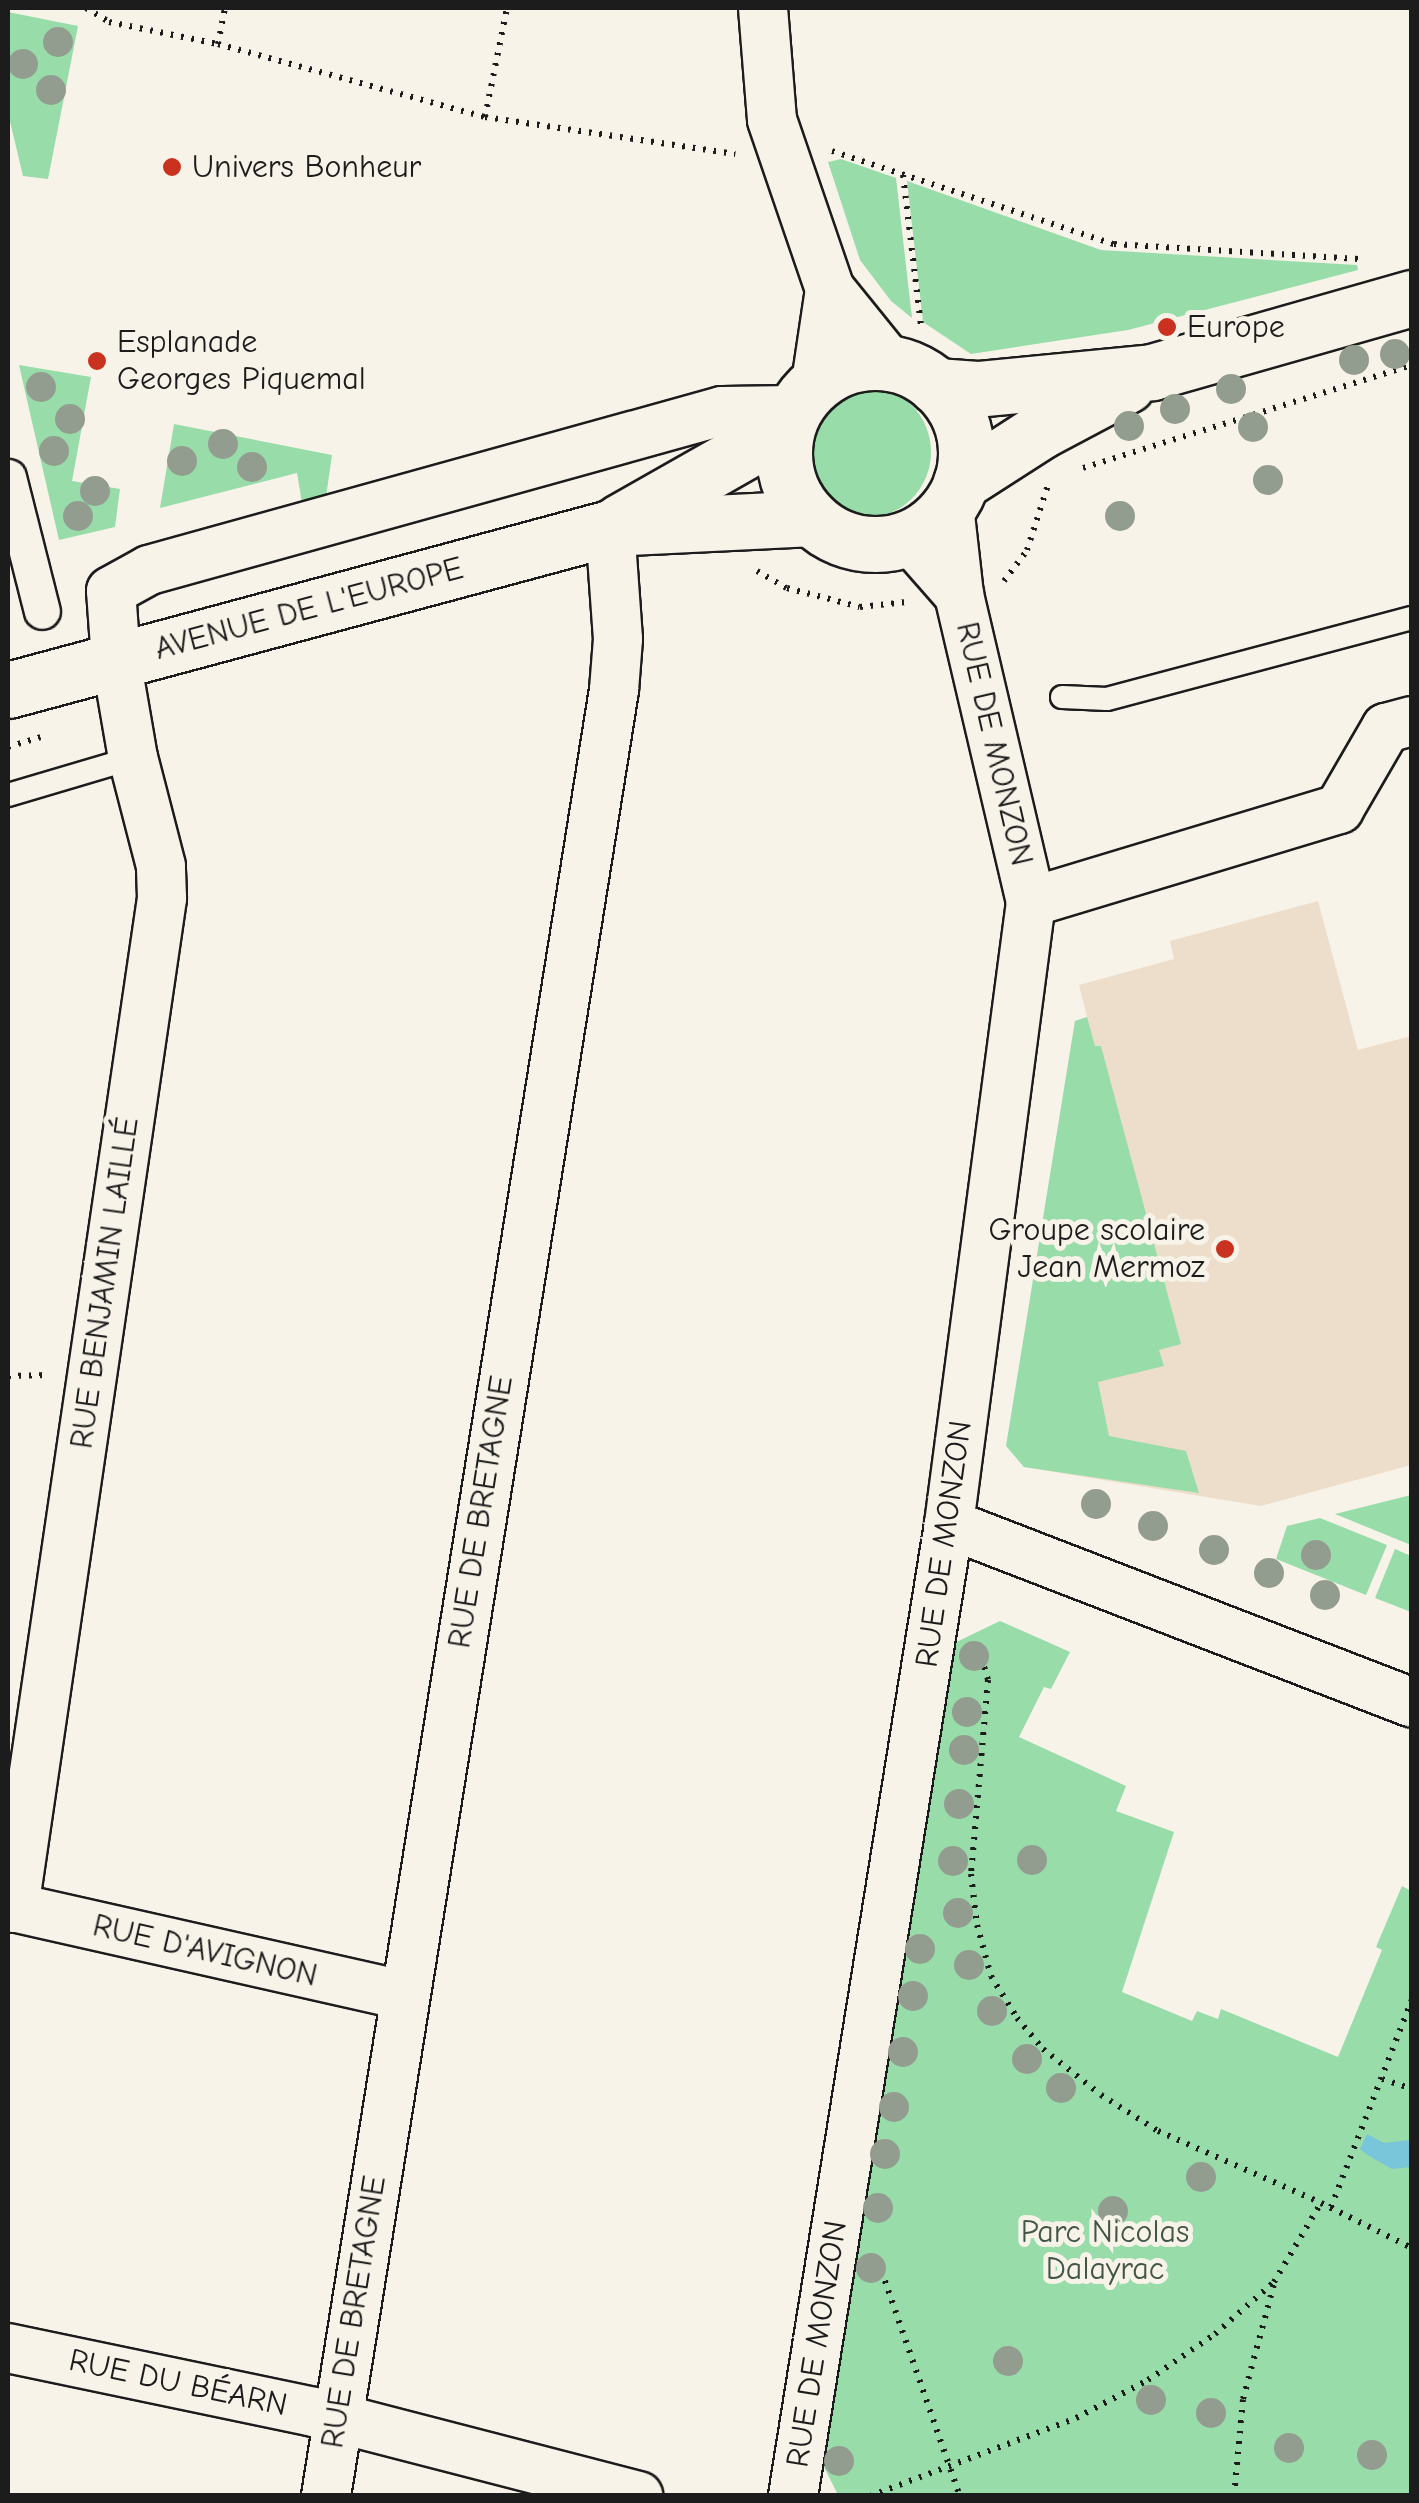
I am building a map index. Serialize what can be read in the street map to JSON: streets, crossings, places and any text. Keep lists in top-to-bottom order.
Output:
{
  "streets": {
    "street": [
      "AVENUE DE L'EUROPE",
      "RUE DE MONZON",
      "RUE BENJAMIN LAILLÉ",
      "RUE DE BRETAGNE",
      "RUE D'AVIGNON",
      "RUE DU BÉARN"
    ]
  },
  "crossings": [
    ["AVENUE DE L'EUROPE", "RUE DE MONZON"],
    ["AVENUE DE L'EUROPE", "RUE BENJAMIN LAILLÉ"],
    ["AVENUE DE L'EUROPE", "RUE DE BRETAGNE"],
    ["RUE DE MONZON", "RUE BENJAMIN LAILLÉ"],
    ["RUE BENJAMIN LAILLÉ", "RUE D'AVIGNON"],
    ["RUE DE BRETAGNE", "RUE D'AVIGNON"],
    ["RUE DE BRETAGNE", "RUE DU BÉARN"]
  ],
  "parks": ["Parc Nicolas Dalayrac"],
  "places": [
    "Univers Bonheur",
    "Europe",
    "Esplanade Georges Piquemal",
    "Groupe scolaire Jean Mermoz"
  ]
}
